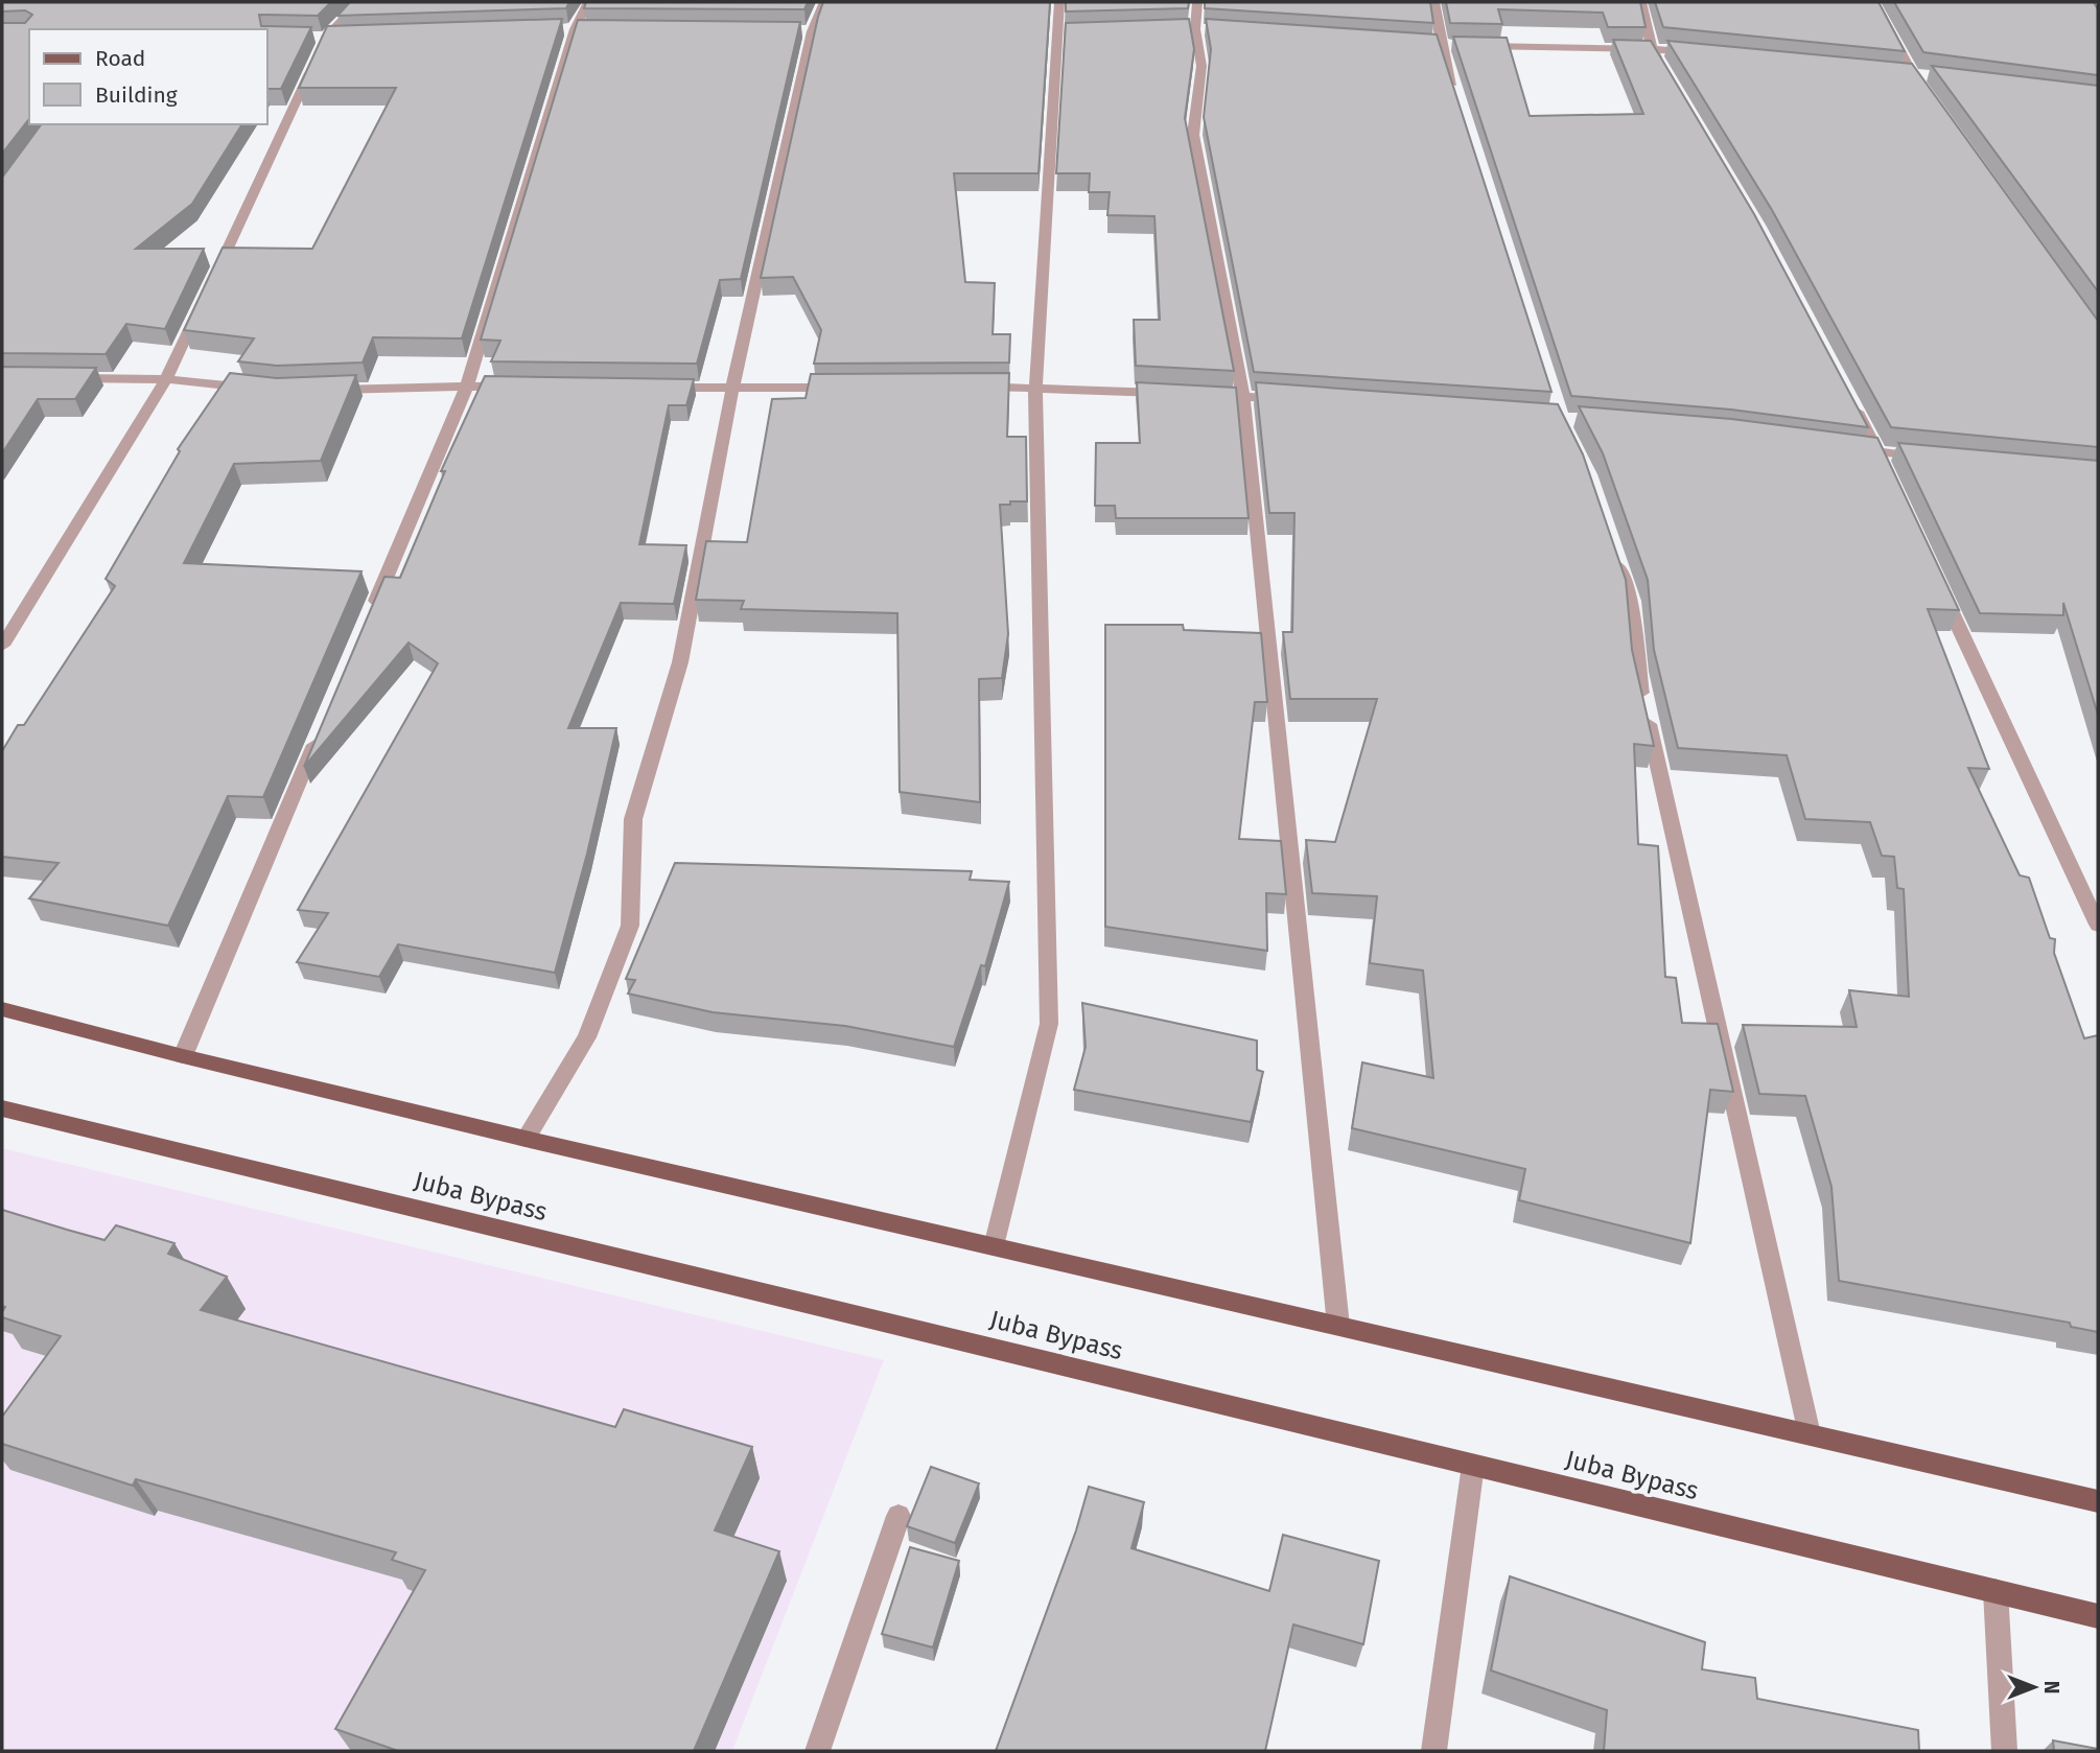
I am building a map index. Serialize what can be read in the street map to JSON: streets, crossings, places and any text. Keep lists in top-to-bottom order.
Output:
{
  "streets": {
    "main road": ["Juba Bypass"]
  },
  "legend": ["Road", "Building"],
  "north": "right"
}
